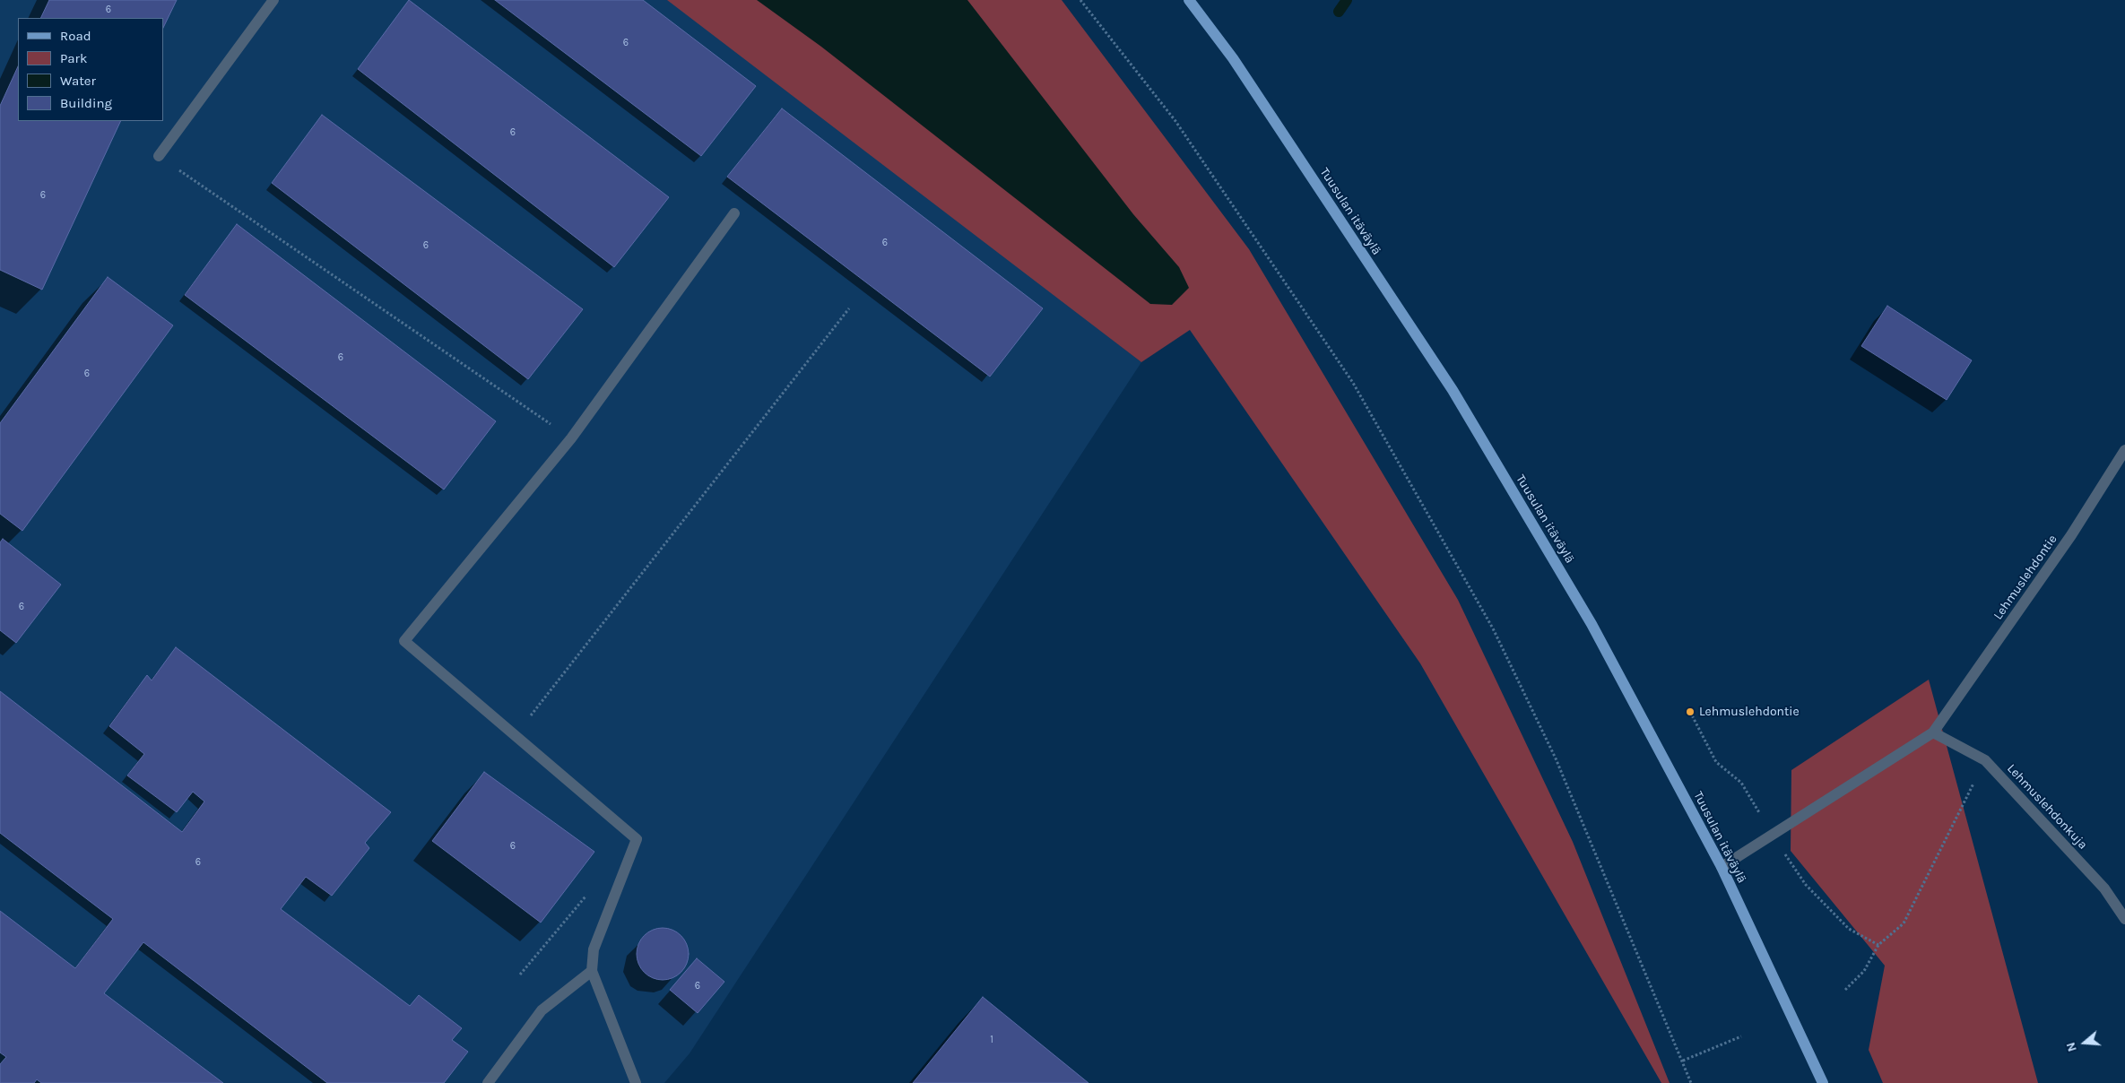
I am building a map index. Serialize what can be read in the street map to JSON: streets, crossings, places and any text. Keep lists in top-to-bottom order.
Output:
{
  "streets": {
    "main road": ["Tuusulan itäväylä"],
    "street": ["Lehmuslehdontie", "Lehmuslehdonkuja"]
  },
  "crossings": [
    ["Tuusulan itäväylä", "Lehmuslehdontie"],
    ["Lehmuslehdontie", "Lehmuslehdonkuja"]
  ],
  "places": ["Lehmuslehdontie"],
  "house_numbers": [
    "6",
    "6",
    "6",
    "6",
    "6",
    "6",
    "6",
    "6",
    "6",
    "6",
    "6",
    "6",
    "1"
  ],
  "legend": [
    "Road",
    "Park",
    "Water",
    "Building"
  ],
  "north": "left"
}
